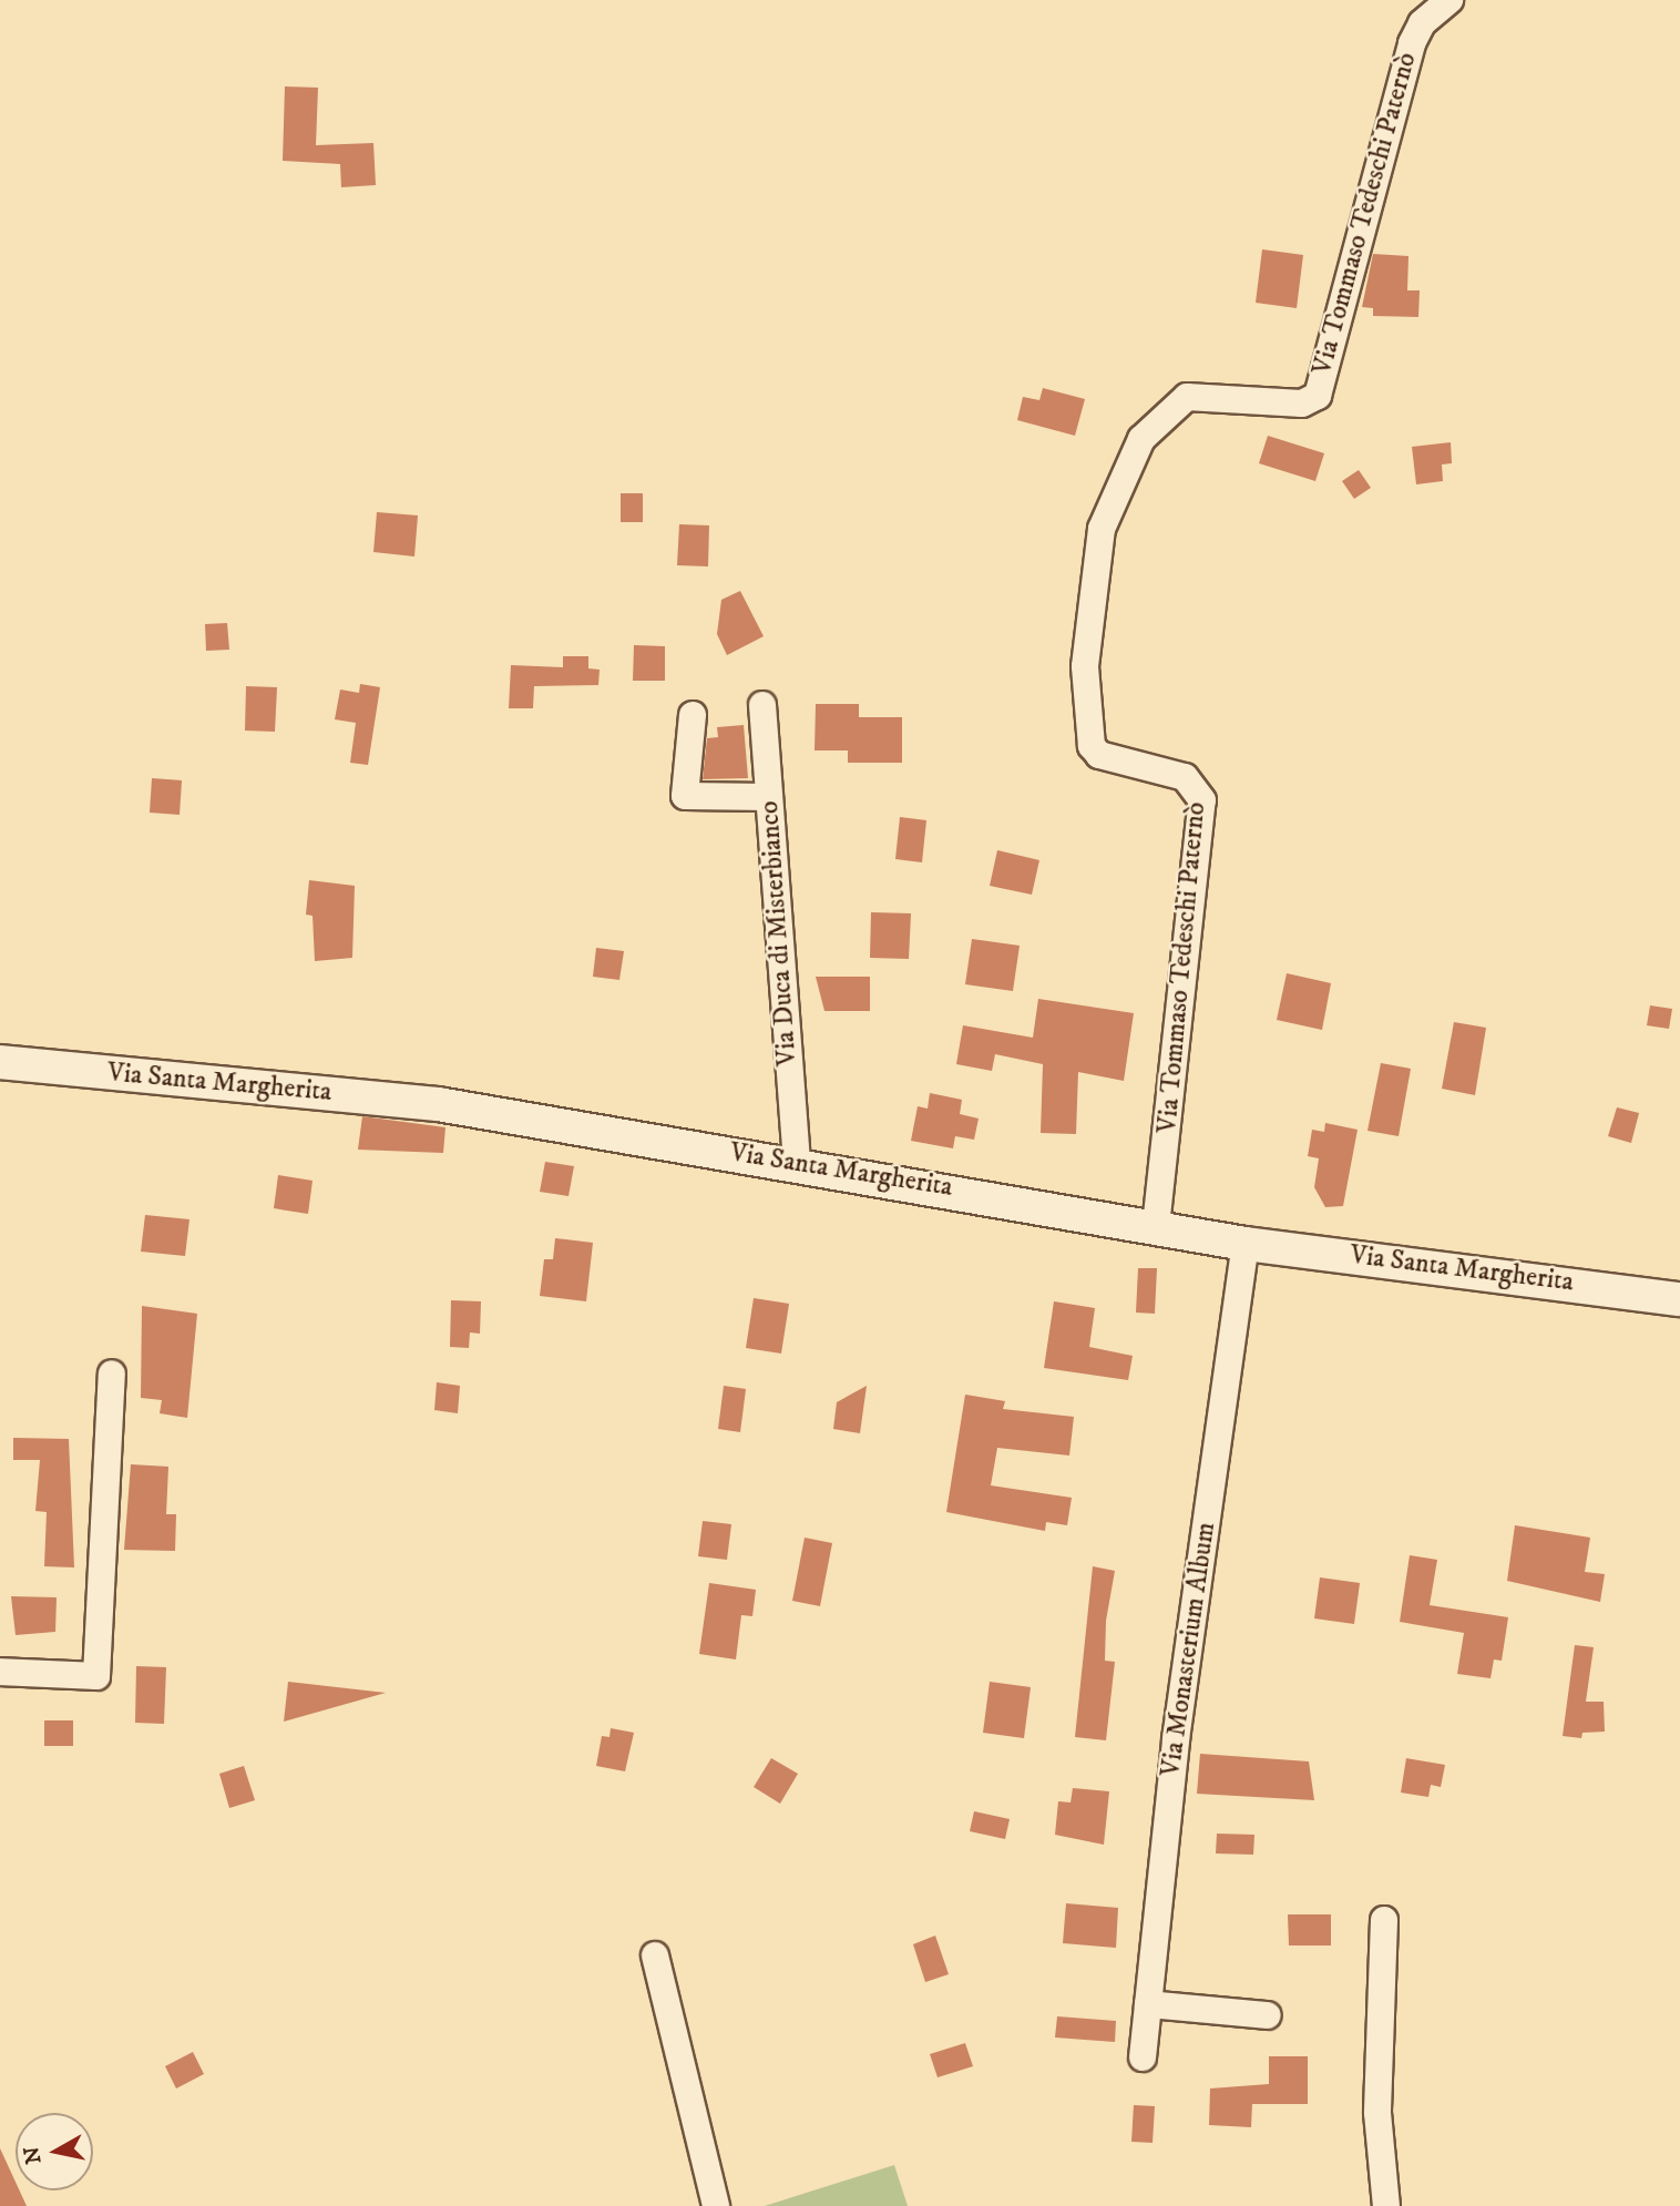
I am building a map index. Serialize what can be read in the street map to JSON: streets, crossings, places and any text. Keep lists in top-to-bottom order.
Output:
{
  "streets": {
    "street": [
      "Via Tommaso Tedeschi Paternò",
      "Via Duca di Misterbianco",
      "Via Santa Margherita",
      "Via Monasterium Album"
    ]
  },
  "crossings": [
    ["Via Tommaso Tedeschi Paternò", "Via Santa Margherita"],
    ["Via Duca di Misterbianco", "Via Santa Margherita"],
    ["Via Santa Margherita", "Via Monasterium Album"]
  ],
  "north": "left"
}
